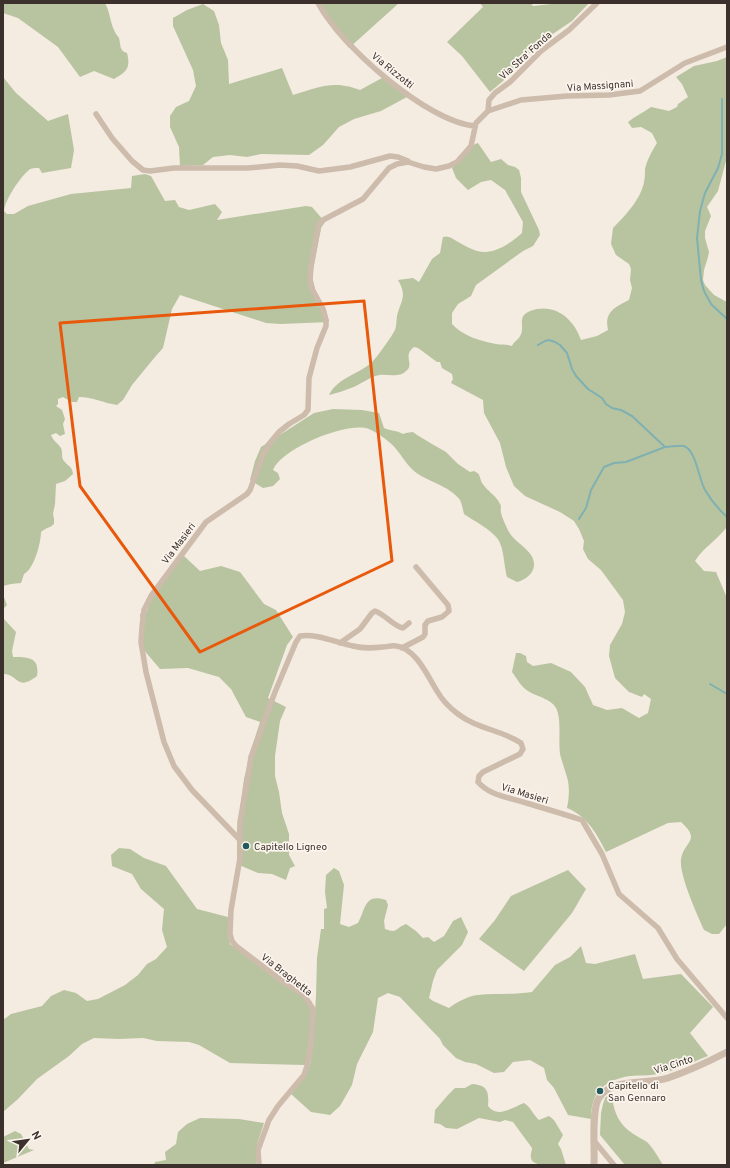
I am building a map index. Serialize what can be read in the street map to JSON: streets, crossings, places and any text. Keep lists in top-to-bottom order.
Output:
{
  "streets": {
    "street": [
      "Via Stra' Fonda",
      "Via Rizzotti",
      "Via Massignani",
      "Via Masieri",
      "Via Braghetta",
      "Via Cinto"
    ]
  },
  "crossings": [
    ["Via Stra' Fonda", "Via Rizzotti"],
    ["Via Stra' Fonda", "Via Massignani"],
    ["Via Masieri", "Via Braghetta"]
  ],
  "places": ["Capitello Ligneo", "Capitello di San Gennaro"],
  "north": "top right"
}
